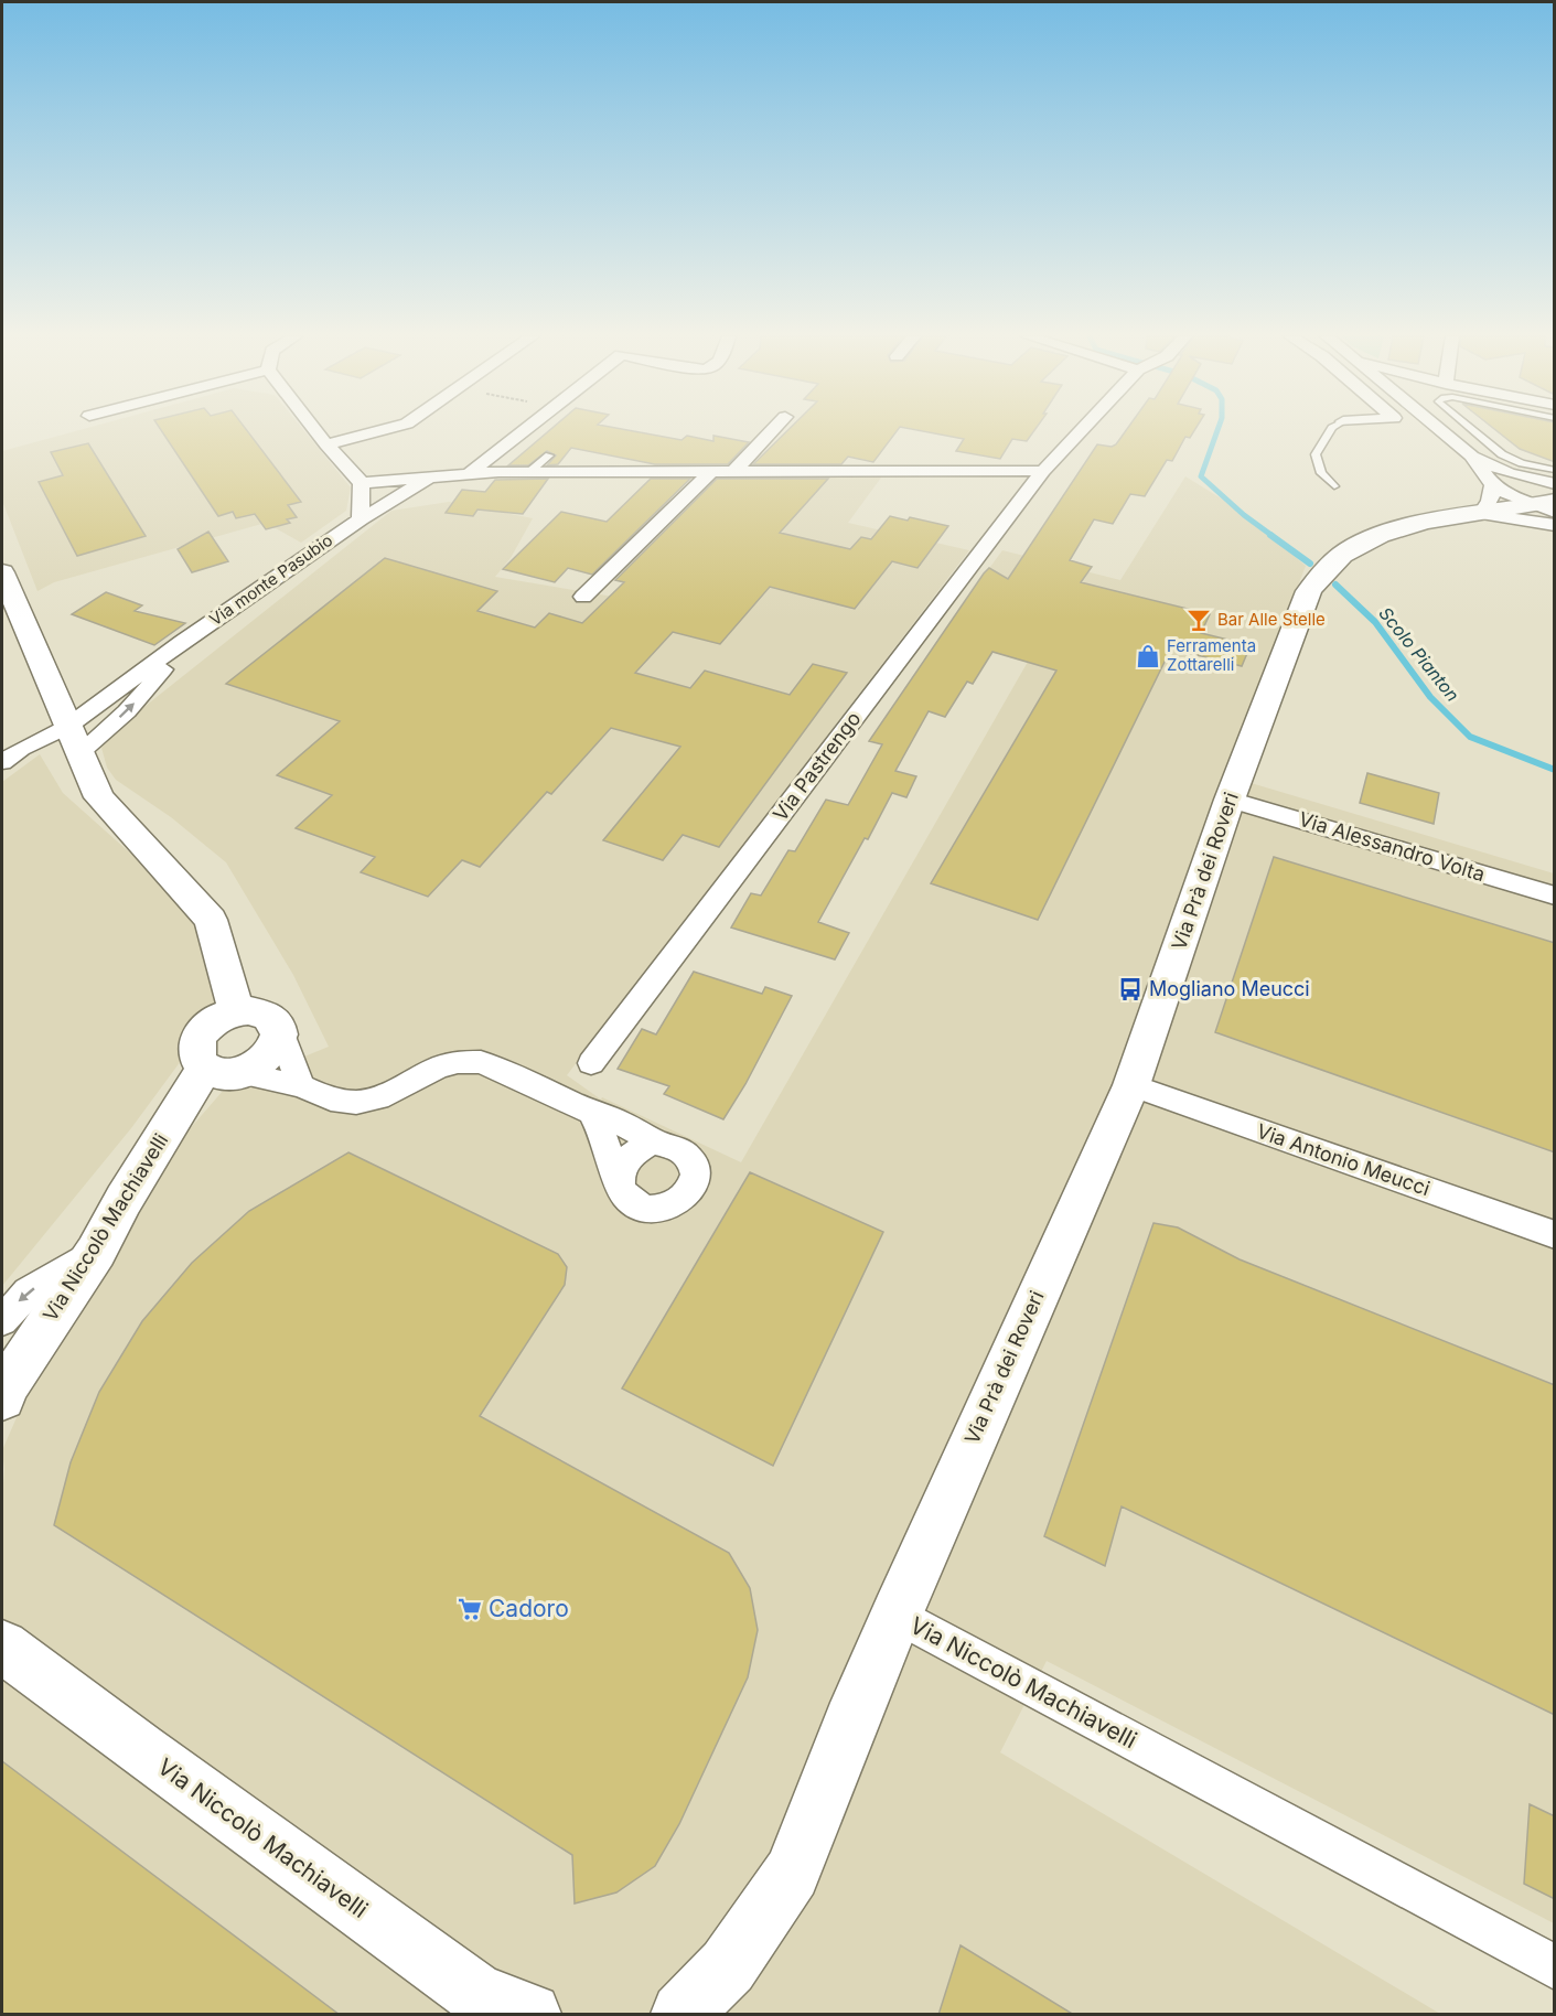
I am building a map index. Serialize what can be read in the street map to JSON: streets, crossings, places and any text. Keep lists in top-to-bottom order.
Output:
{
  "streets": {
    "main road": ["Via Prà dei Roveri", "Via Niccolò Machiavelli"],
    "street": [
      "Via monte Pasubio",
      "Via Pastrengo",
      "Via Alessandro Volta",
      "Via Antonio Meucci"
    ]
  },
  "crossings": [
    ["Via Alessandro Volta", "Via Prà dei Roveri"],
    ["Via Prà dei Roveri", "Via Antonio Meucci"],
    ["Via Prà dei Roveri", "Via Niccolò Machiavelli"]
  ],
  "water": ["Scolo Pianton"],
  "places": {
    "bar": ["Bar Alle Stelle"],
    "shop": ["Ferramenta Zottarelli"],
    "bus stop": ["Mogliano Meucci"],
    "supermarket": ["Cadoro"]
  }
}
